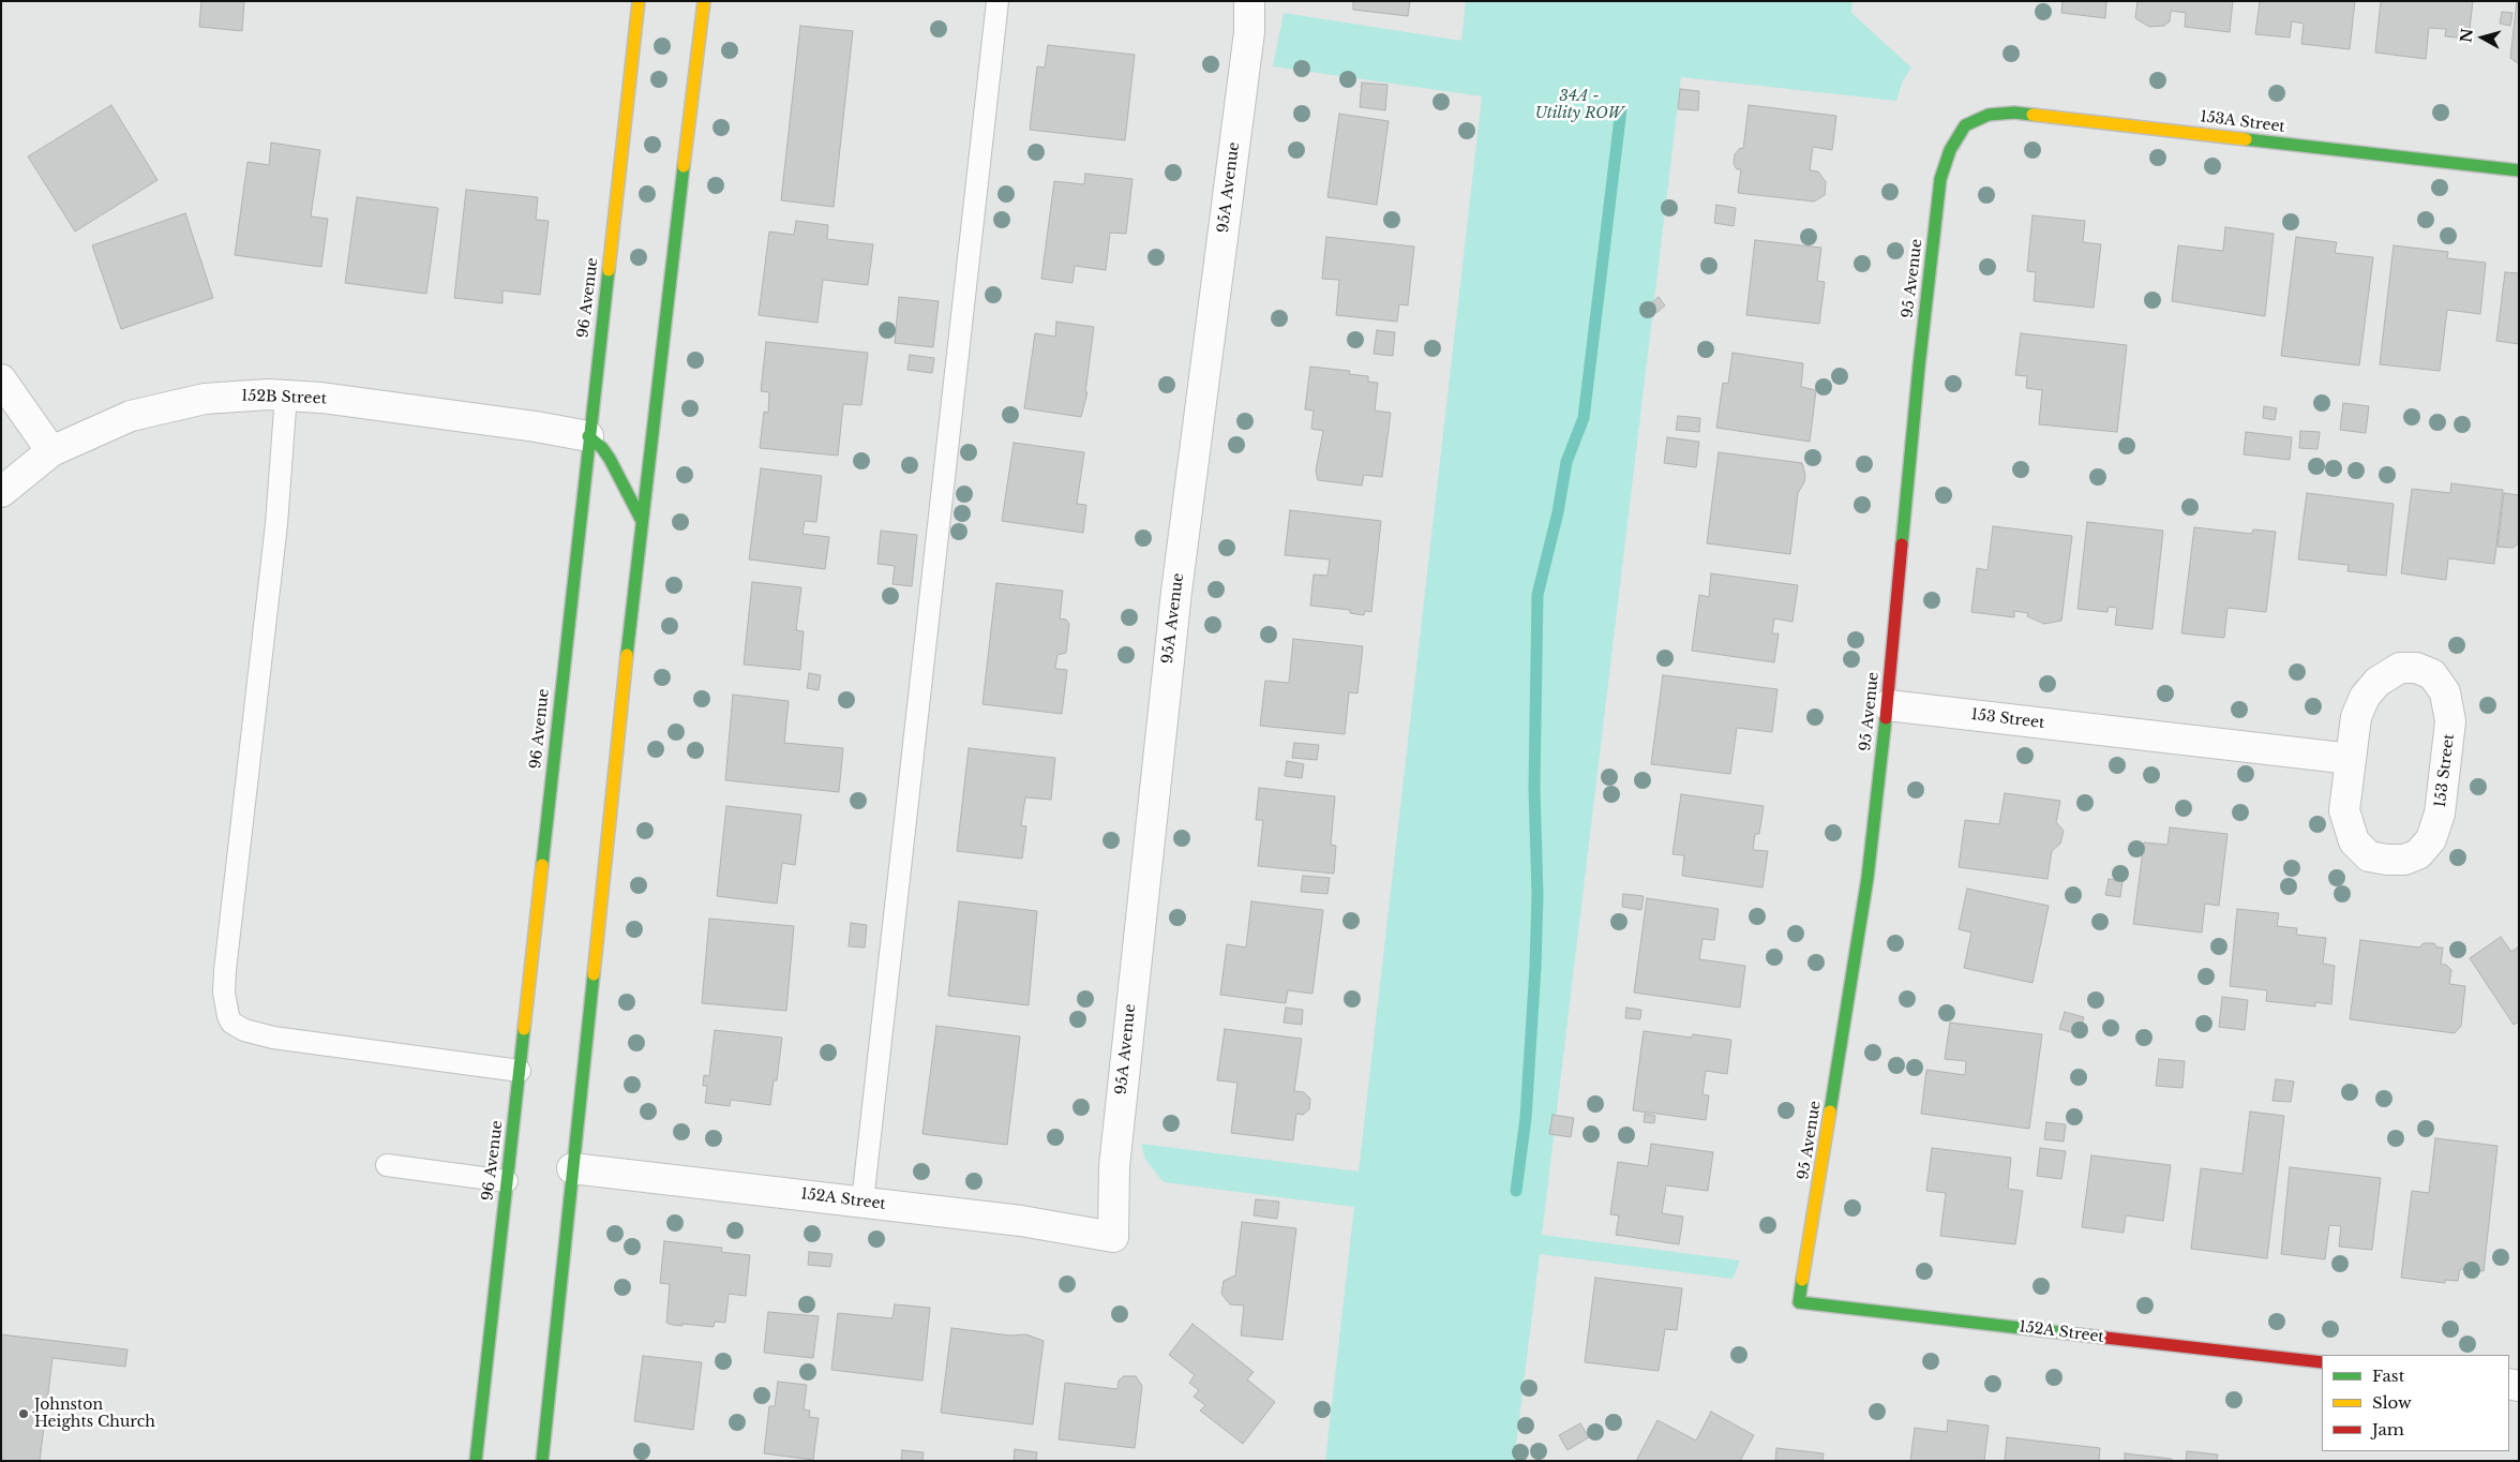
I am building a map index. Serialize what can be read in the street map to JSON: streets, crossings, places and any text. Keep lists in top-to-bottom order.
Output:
{
  "streets": {
    "main road": [
      "153A Street",
      "95 Avenue",
      "96 Avenue",
      "152A Street"
    ],
    "street": ["95A Avenue", "152B Street", "153 Street"]
  },
  "crossings": [
    ["153A Street", "95 Avenue"],
    ["95A Avenue", "152A Street"],
    ["95 Avenue", "153 Street"],
    ["95 Avenue", "152A Street"],
    ["96 Avenue", "152B Street"]
  ],
  "parks": ["34A - Utility ROW"],
  "places": ["Johnston Heights Church"],
  "legend": ["Fast", "Slow", "Jam"],
  "north": "left"
}
